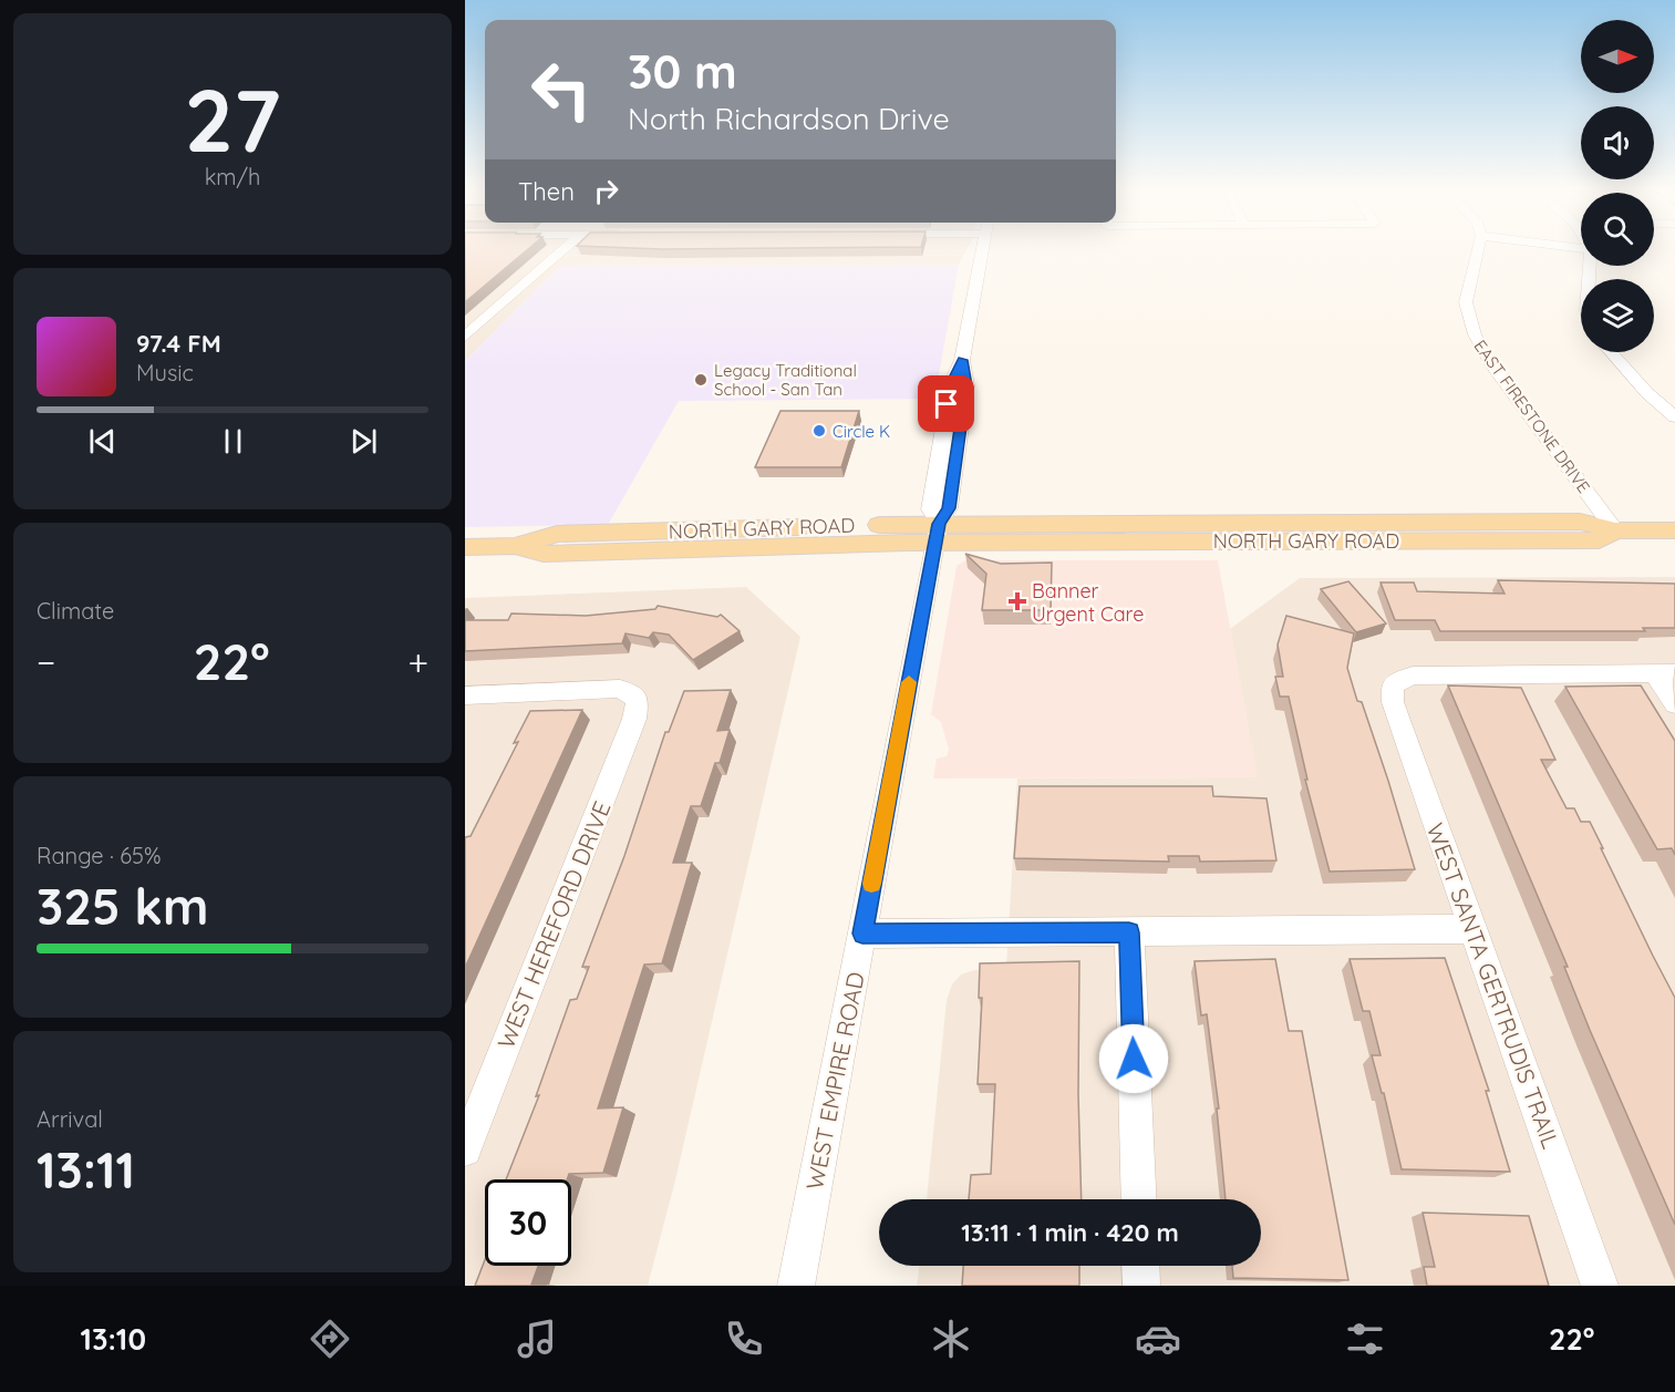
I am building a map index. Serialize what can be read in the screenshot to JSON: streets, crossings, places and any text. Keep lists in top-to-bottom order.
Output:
{
  "streets": {
    "main road": ["NORTH GARY ROAD"],
    "street": [
      "EAST FIRESTONE DRIVE",
      "WEST HEREFORD DRIVE",
      "WEST SANTA GERTRUDIS TRAIL",
      "WEST EMPIRE ROAD"
    ]
  },
  "crossings": [
    ["EAST FIRESTONE DRIVE", "NORTH GARY ROAD"],
    ["NORTH GARY ROAD", "WEST EMPIRE ROAD"]
  ],
  "places": {
    "other": ["Legacy Traditional School - San Tan", "Circle K"],
    "health": ["Banner Urgent Care"]
  },
  "north": "right",
  "page": {
    "tile": [
      ["27", "km/h"],
      "Climate",
      ["Range · 65%", "325 km"],
      ["Arrival", "13:11"]
    ],
    "turn": ["30 m", "North Richardson Drive"],
    "then": "Then",
    "song": ["97.4 FM", "Music"],
    "heat": ["−", "22°", "+"],
    "limit": "30",
    "trip": "13:11 · 1 min · 420 m",
    "tabs": ["13:10", "22°"]
  }
}
